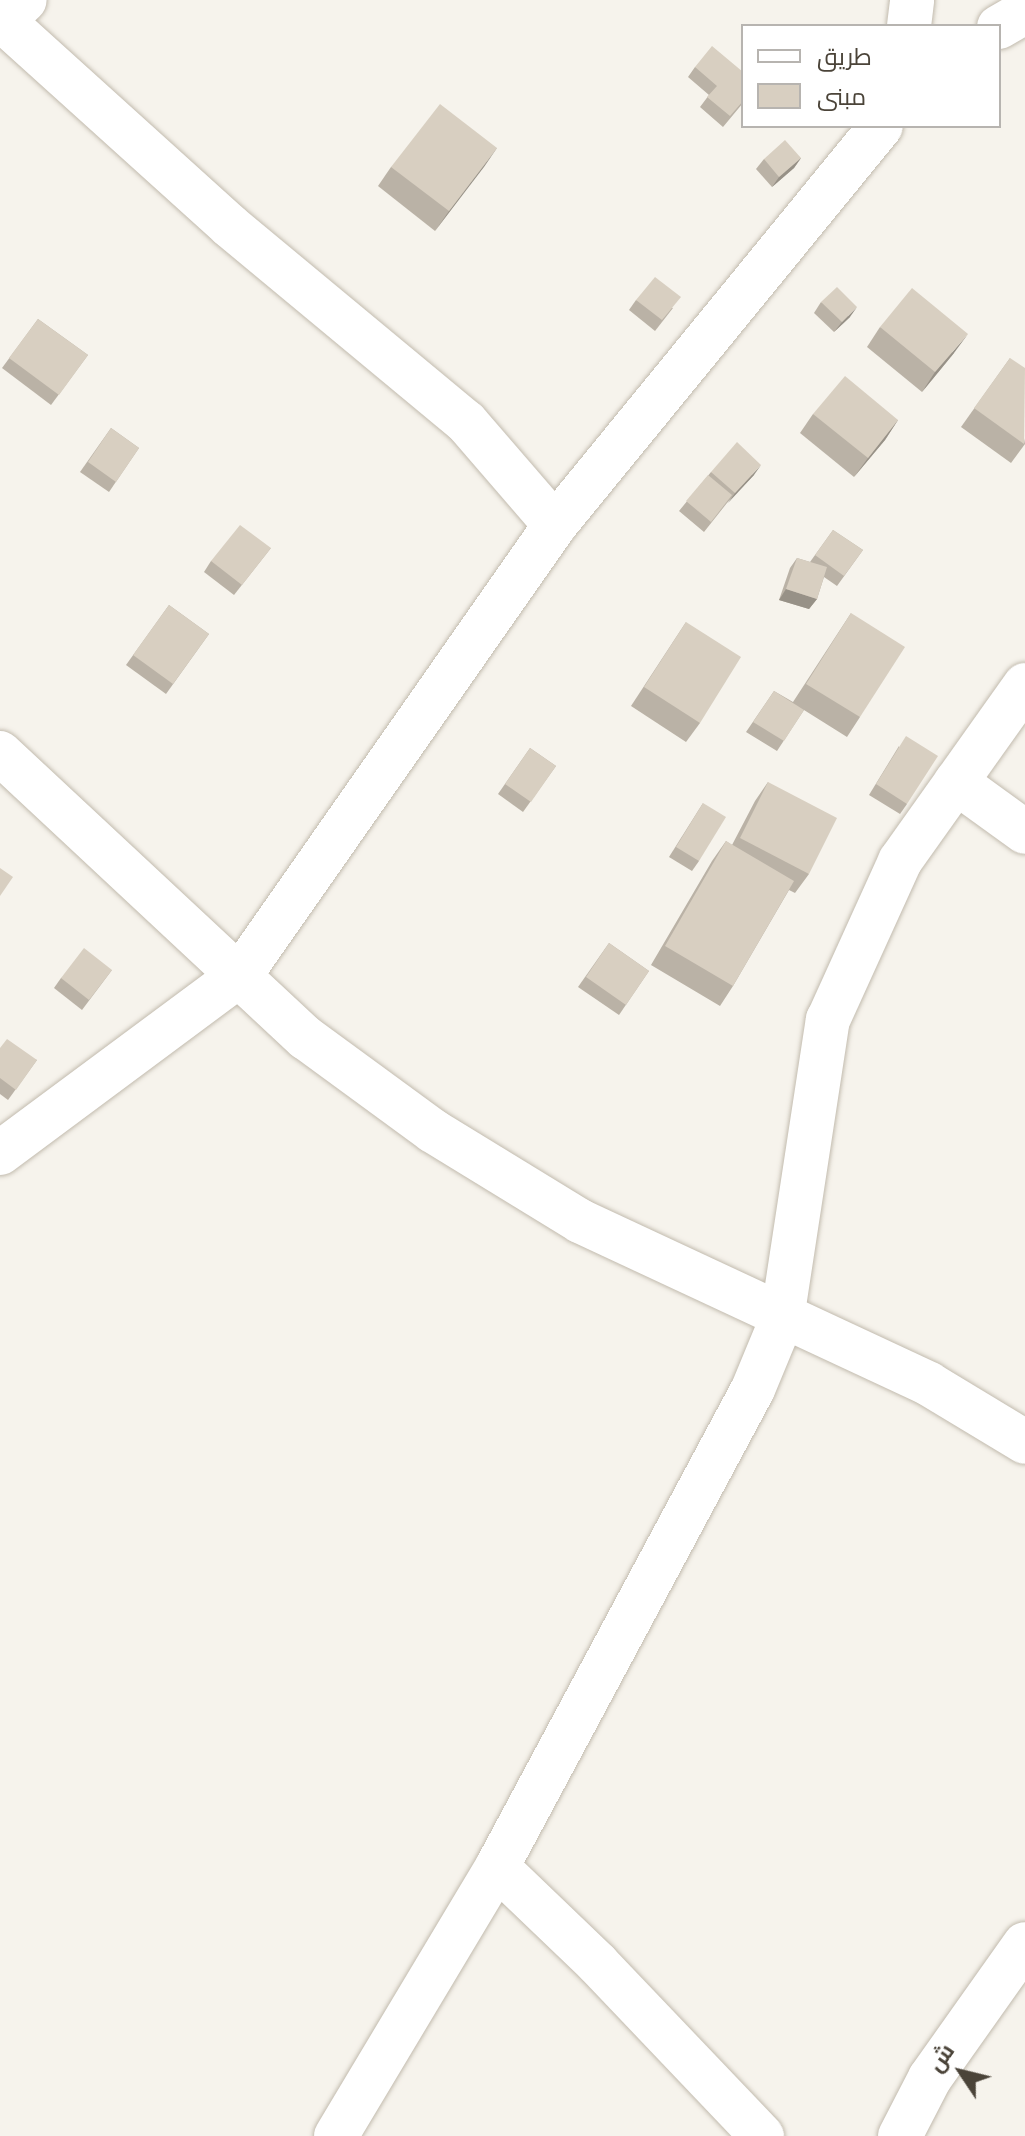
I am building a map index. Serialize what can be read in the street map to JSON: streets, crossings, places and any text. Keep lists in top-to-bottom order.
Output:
{
  "legend": ["طريق", "مبنى"],
  "north": "top left"
}
